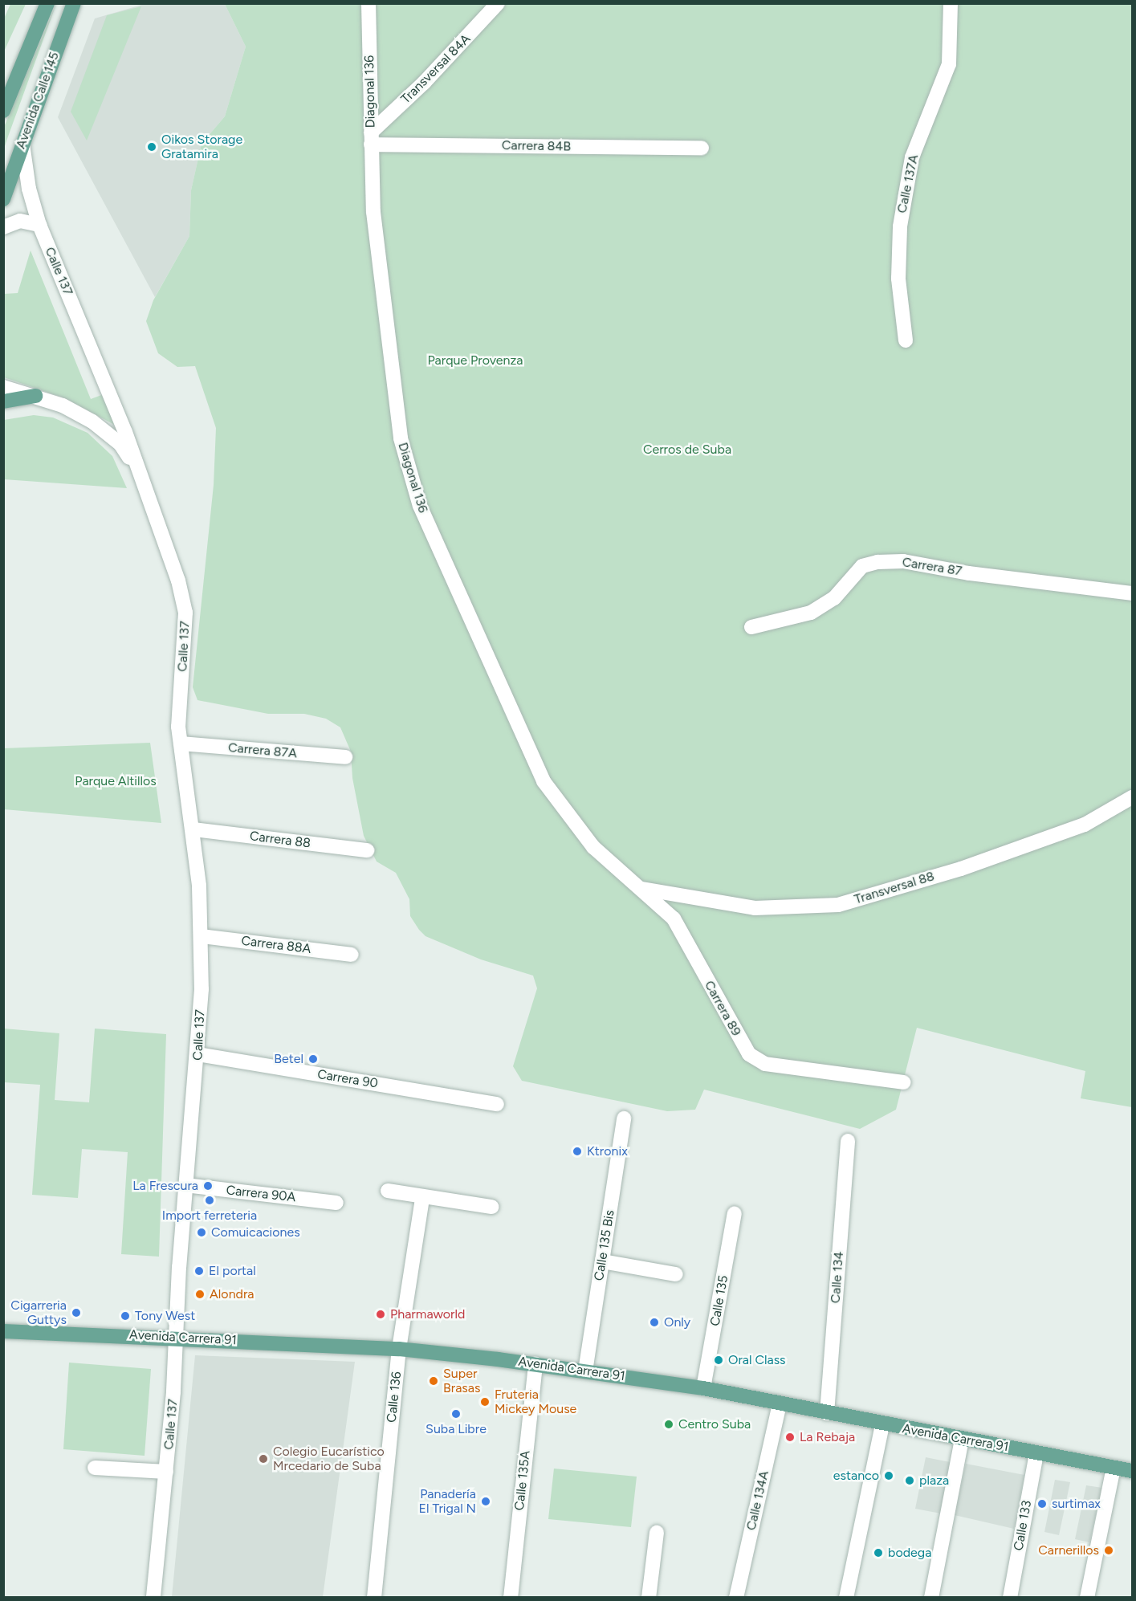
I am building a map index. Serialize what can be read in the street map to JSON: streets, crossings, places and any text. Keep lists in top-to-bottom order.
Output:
{
  "streets": {
    "main road": ["Avenida Calle 145", "Avenida Carrera 91"],
    "street": [
      "Transversal 84A",
      "Diagonal 136",
      "Carrera 84B",
      "Calle 137A",
      "Calle 137",
      "Carrera 87",
      "Carrera 87A",
      "Carrera 88",
      "Transversal 88",
      "Carrera 88A",
      "Carrera 89",
      "Carrera 90",
      "Carrera 90A",
      "Calle 135 Bis",
      "Calle 134",
      "Calle 135",
      "Calle 136",
      "Calle 135A",
      "Calle 134A",
      "Calle 133"
    ]
  },
  "crossings": [
    ["Transversal 84A", "Diagonal 136"],
    ["Transversal 84A", "Carrera 84B"],
    ["Diagonal 136", "Carrera 84B"],
    ["Diagonal 136", "Transversal 88"],
    ["Diagonal 136", "Carrera 89"],
    ["Avenida Calle 145", "Calle 137"],
    ["Calle 137", "Carrera 87A"],
    ["Calle 137", "Carrera 88"],
    ["Calle 137", "Carrera 88A"],
    ["Calle 137", "Carrera 90"],
    ["Calle 137", "Carrera 90A"],
    ["Calle 137", "Avenida Carrera 91"],
    ["Transversal 88", "Carrera 89"],
    ["Calle 135 Bis", "Avenida Carrera 91"],
    ["Calle 134", "Avenida Carrera 91"],
    ["Calle 135", "Avenida Carrera 91"],
    ["Avenida Carrera 91", "Calle 136"],
    ["Avenida Carrera 91", "Calle 135A"],
    ["Avenida Carrera 91", "Calle 134A"],
    ["Avenida Carrera 91", "Calle 133"]
  ],
  "parks": ["Parque Provenza", "Cerros de Suba", "Parque Altillos"],
  "places": [
    "Oikos Storage Gratamira",
    "Betel",
    "Ktronix",
    "La Frescura",
    "Import ferreteria",
    "Comuicaciones",
    "El portal",
    "Alondra",
    "Cigarreria Guttys",
    "Pharmaworld",
    "Tony West",
    "Only",
    "Oral Class",
    "Super Brasas",
    "Fruteria Mickey Mouse",
    "Suba Libre",
    "Centro Suba",
    "La Rebaja",
    "Colegio Eucarístico Mrcedario de Suba",
    "estanco",
    "plaza",
    "Panadería El Trigal N",
    "surtimax",
    "Carnerillos",
    "bodega"
  ]
}
